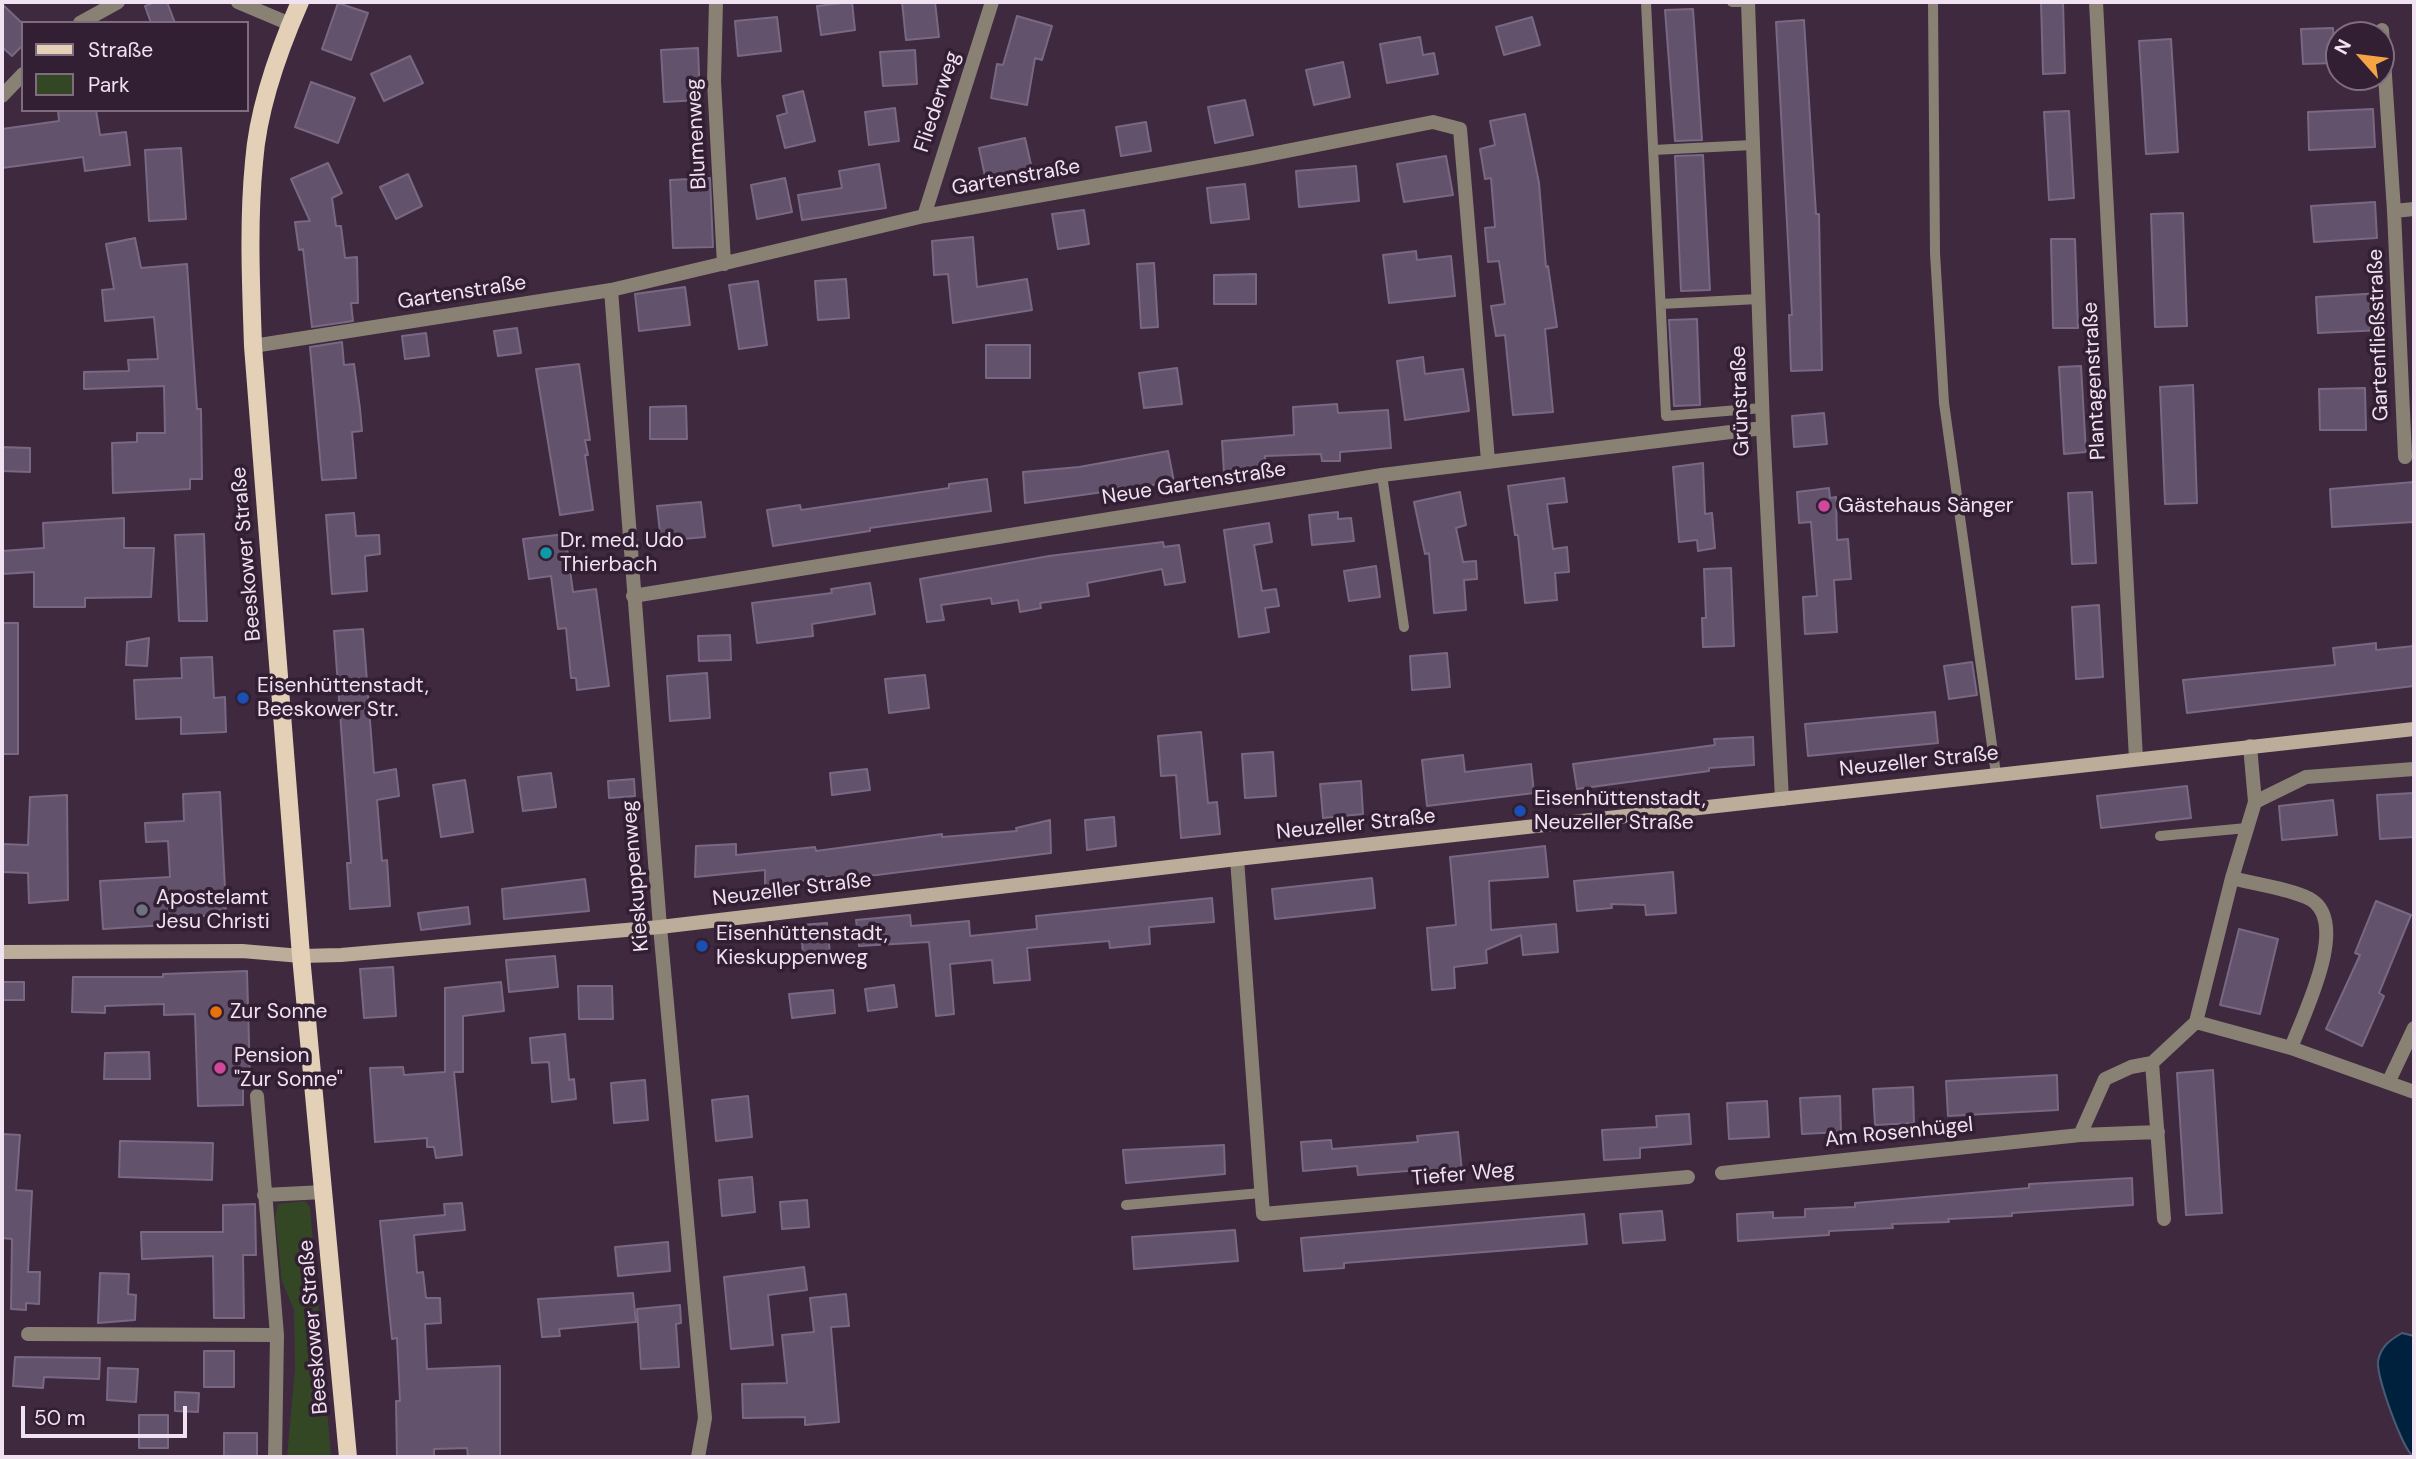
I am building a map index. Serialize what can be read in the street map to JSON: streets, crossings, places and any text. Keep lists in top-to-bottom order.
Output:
{
  "streets": {
    "main road": ["Beeskower Straße", "Neuzeller Straße"],
    "street": [
      "Fliederweg",
      "Blumenweg",
      "Gartenstraße",
      "Gartenfließstraße",
      "Plantagenstraße",
      "Grünstraße",
      "Neue Gartenstraße",
      "Kieskuppenweg",
      "Am Rosenhügel",
      "Tiefer Weg"
    ]
  },
  "crossings": [
    ["Fliederweg", "Gartenstraße"],
    ["Blumenweg", "Gartenstraße"],
    ["Gartenstraße", "Neue Gartenstraße"],
    ["Gartenstraße", "Beeskower Straße"],
    ["Gartenstraße", "Kieskuppenweg"],
    ["Plantagenstraße", "Neuzeller Straße"],
    ["Grünstraße", "Neue Gartenstraße"],
    ["Grünstraße", "Neuzeller Straße"],
    ["Neue Gartenstraße", "Kieskuppenweg"],
    ["Beeskower Straße", "Neuzeller Straße"],
    ["Neuzeller Straße", "Kieskuppenweg"]
  ],
  "places": [
    "Gästehaus Sänger",
    "Dr. med. Udo Thierbach",
    "Eisenhüttenstadt, Beeskower Str.",
    "Eisenhüttenstadt, Neuzeller Straße",
    "Apostelamt Jesu Christi",
    "Eisenhüttenstadt, Kieskuppenweg",
    "Zur Sonne",
    "Pension \"Zur Sonne\""
  ],
  "legend": ["Straße", "Park"],
  "scale_bar": "50 m",
  "north": "top left"
}
